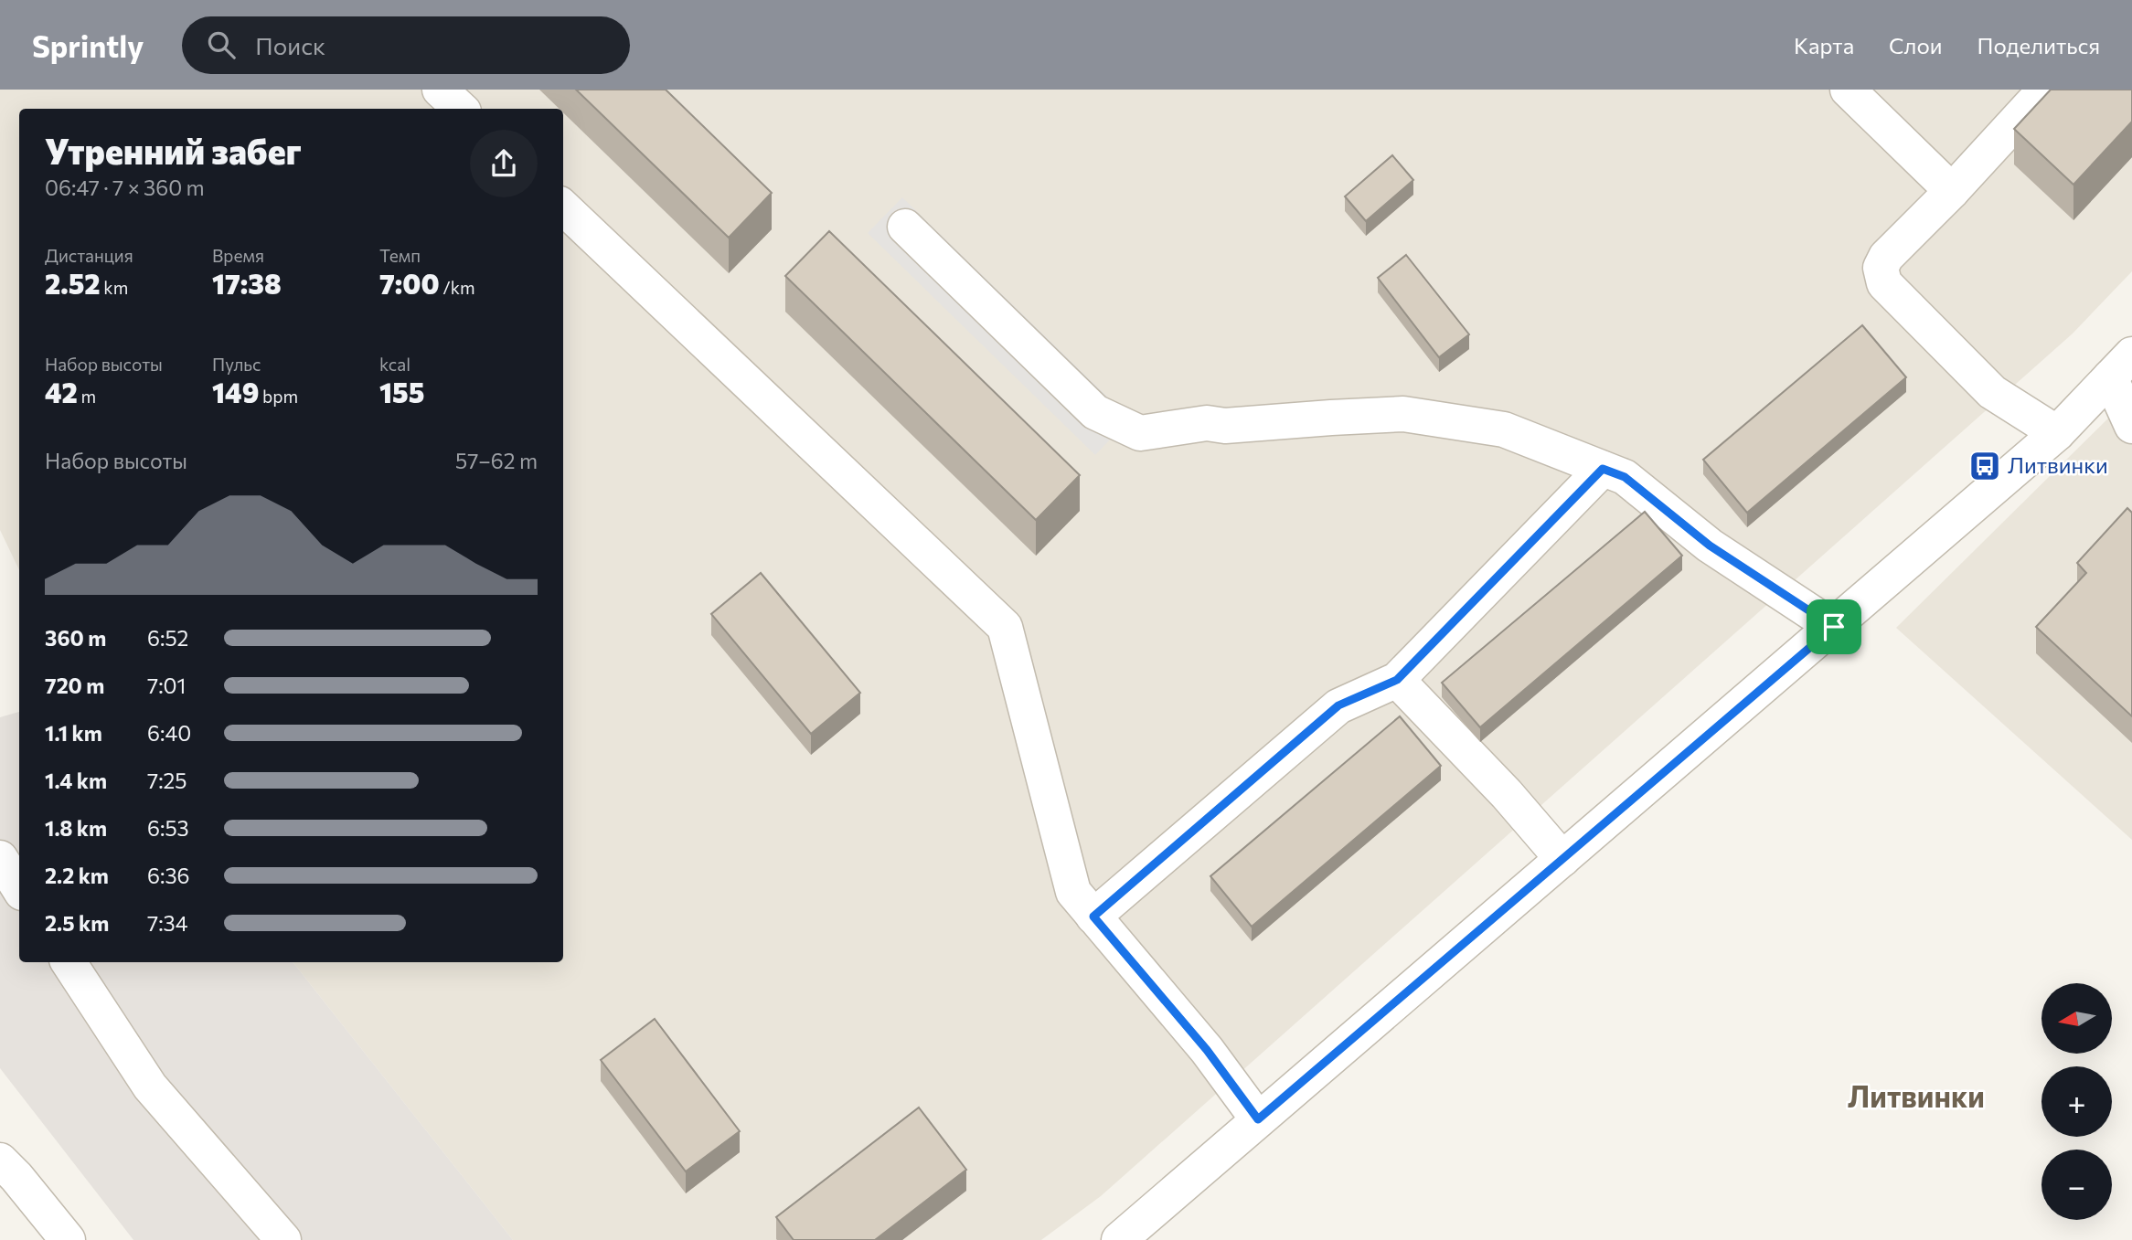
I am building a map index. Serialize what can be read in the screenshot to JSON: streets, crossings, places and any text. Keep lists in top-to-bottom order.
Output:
{
  "districts": ["Литвинки"],
  "places": {
    "bus stop": ["Литвинки"]
  },
  "north": "left",
  "page": {
    "header": "Sprintly",
    "search": "Поиск",
    "nav": ["Карта", "Слои", "Поделиться"],
    "heading": ["Утренний забег", "06:47 · 7 × 360 m"],
    "stats": [
      ["Дистанция", "2.52 km"],
      ["Время", "17:38"],
      ["Темп", "7:00 /km"],
      ["Набор высоты", "42 m"],
      ["Пульс", "149 bpm"],
      ["kcal", "155"]
    ],
    "chart": ["Набор высоты", "57–62 m"],
    "list": [
      {
        "name": "360 m",
        "note": "6:52"
      },
      {
        "name": "720 m",
        "note": "7:01"
      },
      {
        "name": "1.1 km",
        "note": "6:40"
      },
      {
        "name": "1.4 km",
        "note": "7:25"
      },
      {
        "name": "1.8 km",
        "note": "6:53"
      },
      {
        "name": "2.2 km",
        "note": "6:36"
      },
      {
        "name": "2.5 km",
        "note": "7:34"
      }
    ],
    "map_buttons": ["+", "−"]
  }
}
